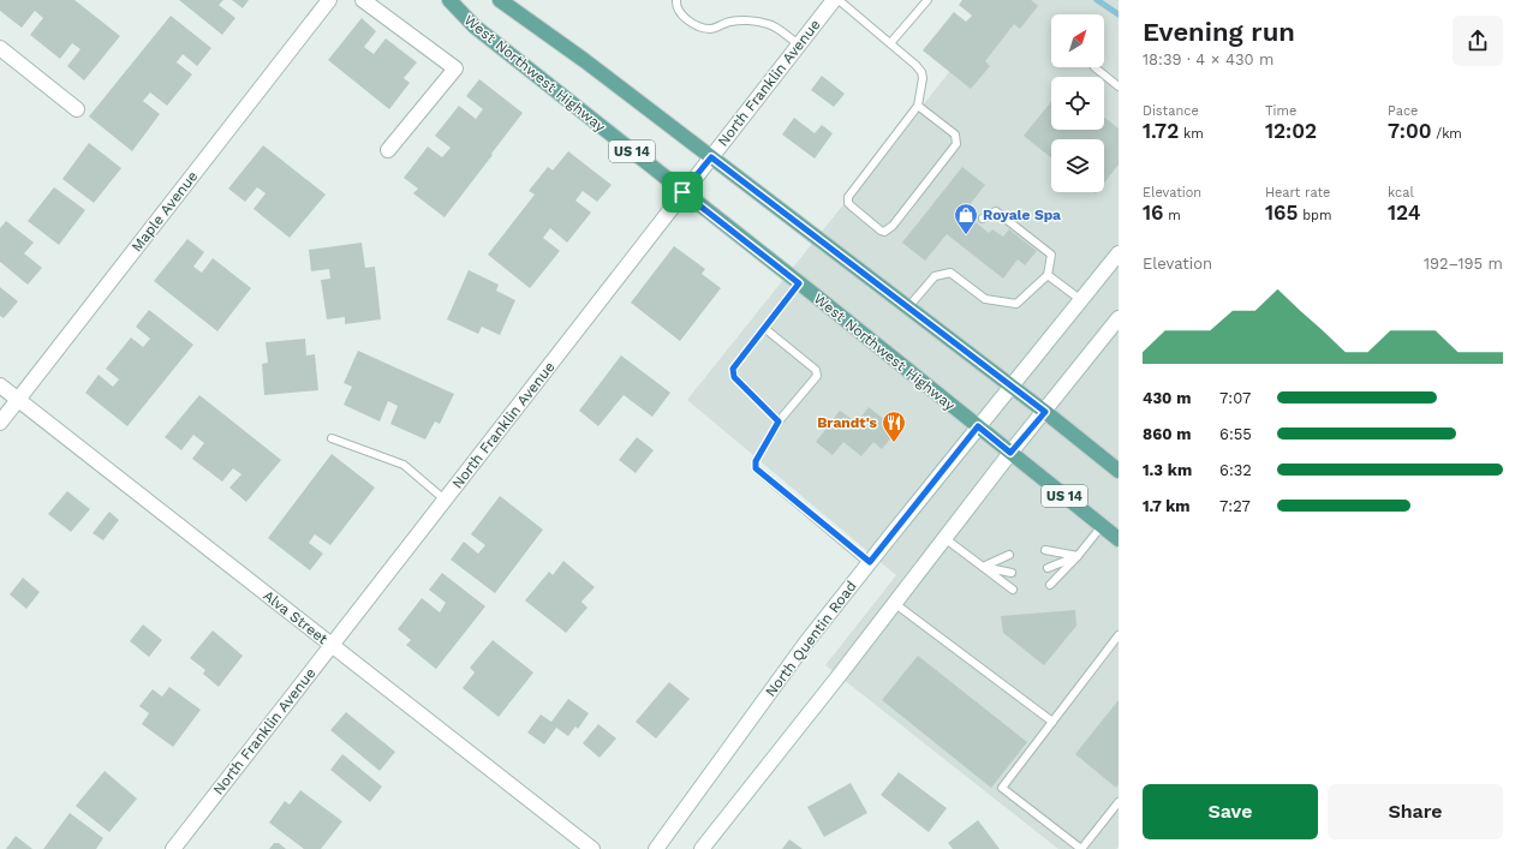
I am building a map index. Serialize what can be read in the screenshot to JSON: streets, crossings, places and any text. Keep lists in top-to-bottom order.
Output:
{
  "streets": {
    "main road": ["West Northwest Highway", "US 14"],
    "street": [
      "North Franklin Avenue",
      "Maple Avenue",
      "Alva Street",
      "North Quentin Road"
    ]
  },
  "crossings": [
    ["West Northwest Highway", "North Franklin Avenue"],
    ["West Northwest Highway", "North Quentin Road"],
    ["North Franklin Avenue", "US 14"],
    ["North Franklin Avenue", "Alva Street"],
    ["US 14", "North Quentin Road"],
    ["Maple Avenue", "Alva Street"]
  ],
  "places": {
    "shop": ["Royale Spa"],
    "restaurant": ["Brandt's"]
  },
  "north": "top right",
  "page": {
    "heading": ["Evening run", "18:39 · 4 × 430 m"],
    "stats": [
      ["Distance", "1.72 km"],
      ["Time", "12:02"],
      ["Pace", "7:00 /km"],
      ["Elevation", "16 m"],
      ["Heart rate", "165 bpm"],
      ["kcal", "124"]
    ],
    "chart": ["Elevation", "192–195 m"],
    "list": [
      {
        "name": "430 m",
        "note": "7:07"
      },
      {
        "name": "860 m",
        "note": "6:55"
      },
      {
        "name": "1.3 km",
        "note": "6:32"
      },
      {
        "name": "1.7 km",
        "note": "7:27"
      }
    ],
    "buttons": ["Save", "Share"]
  }
}
